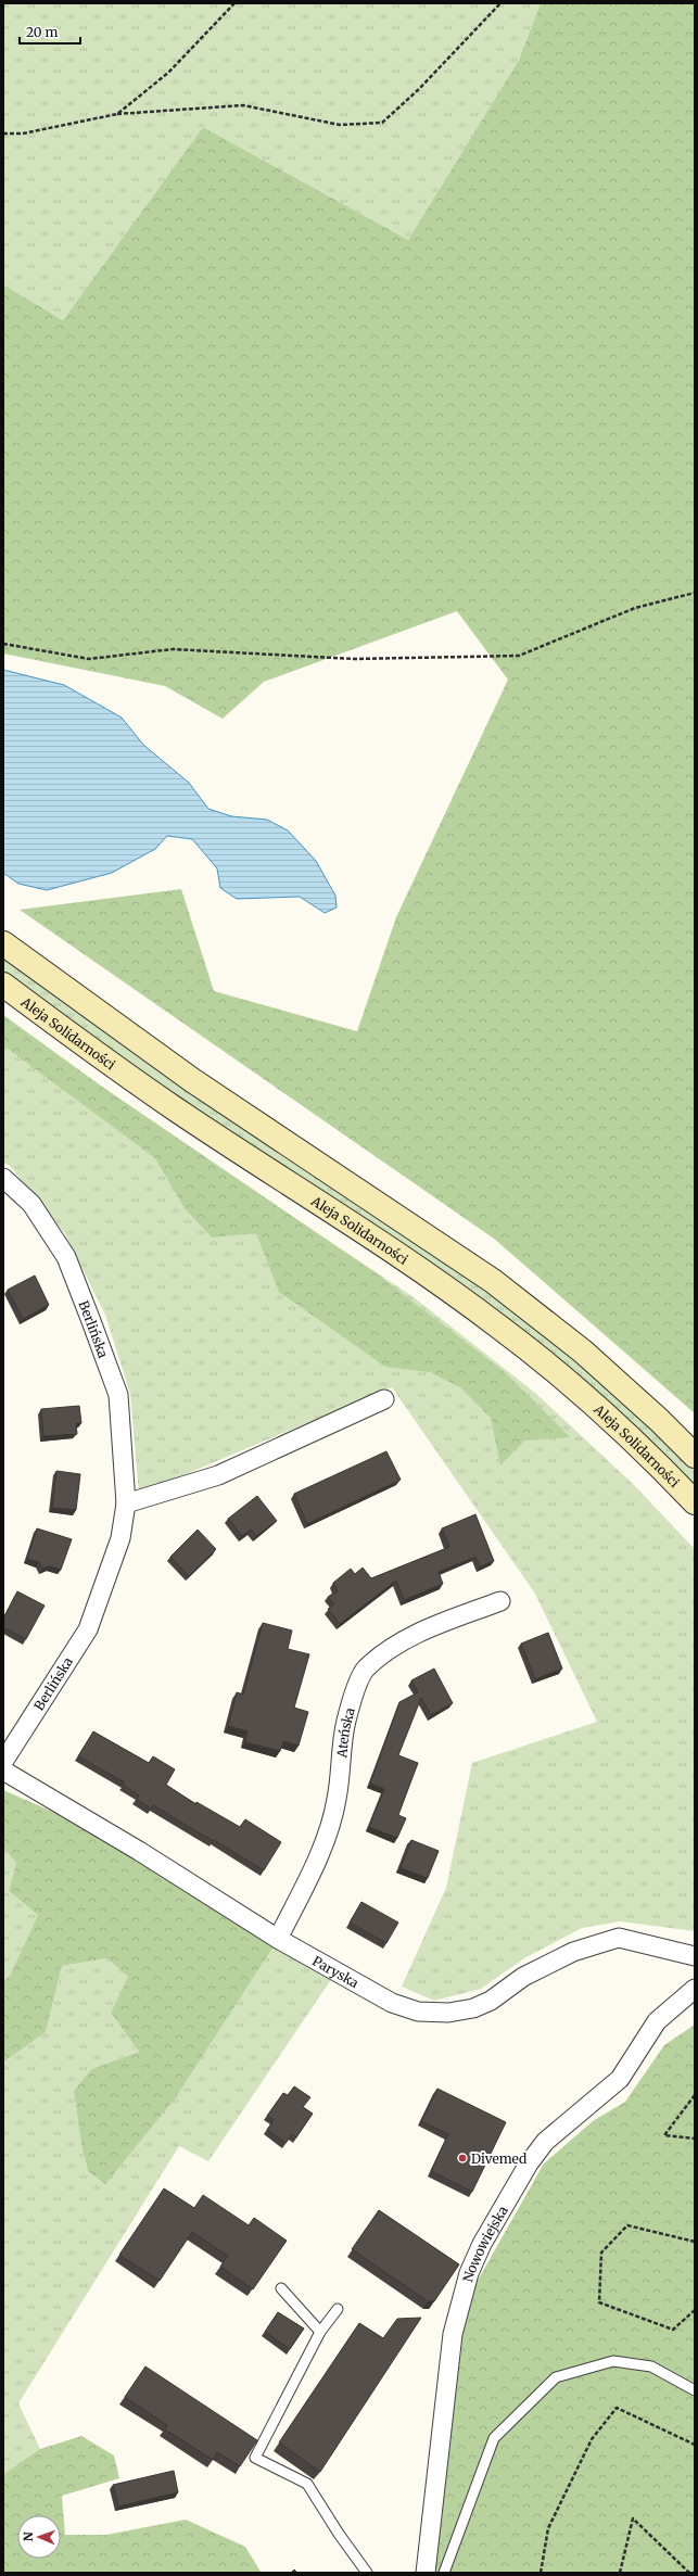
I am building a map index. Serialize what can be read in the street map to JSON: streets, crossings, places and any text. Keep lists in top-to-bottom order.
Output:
{
  "streets": {
    "main road": ["Aleja Solidarności"],
    "street": [
      "Berlińska",
      "Ateńska",
      "Paryska",
      "Nowowiejska"
    ]
  },
  "crossings": [
    ["Ateńska", "Paryska"]
  ],
  "places": ["Divemed"],
  "scale_bar": "20 m",
  "north": "left"
}
